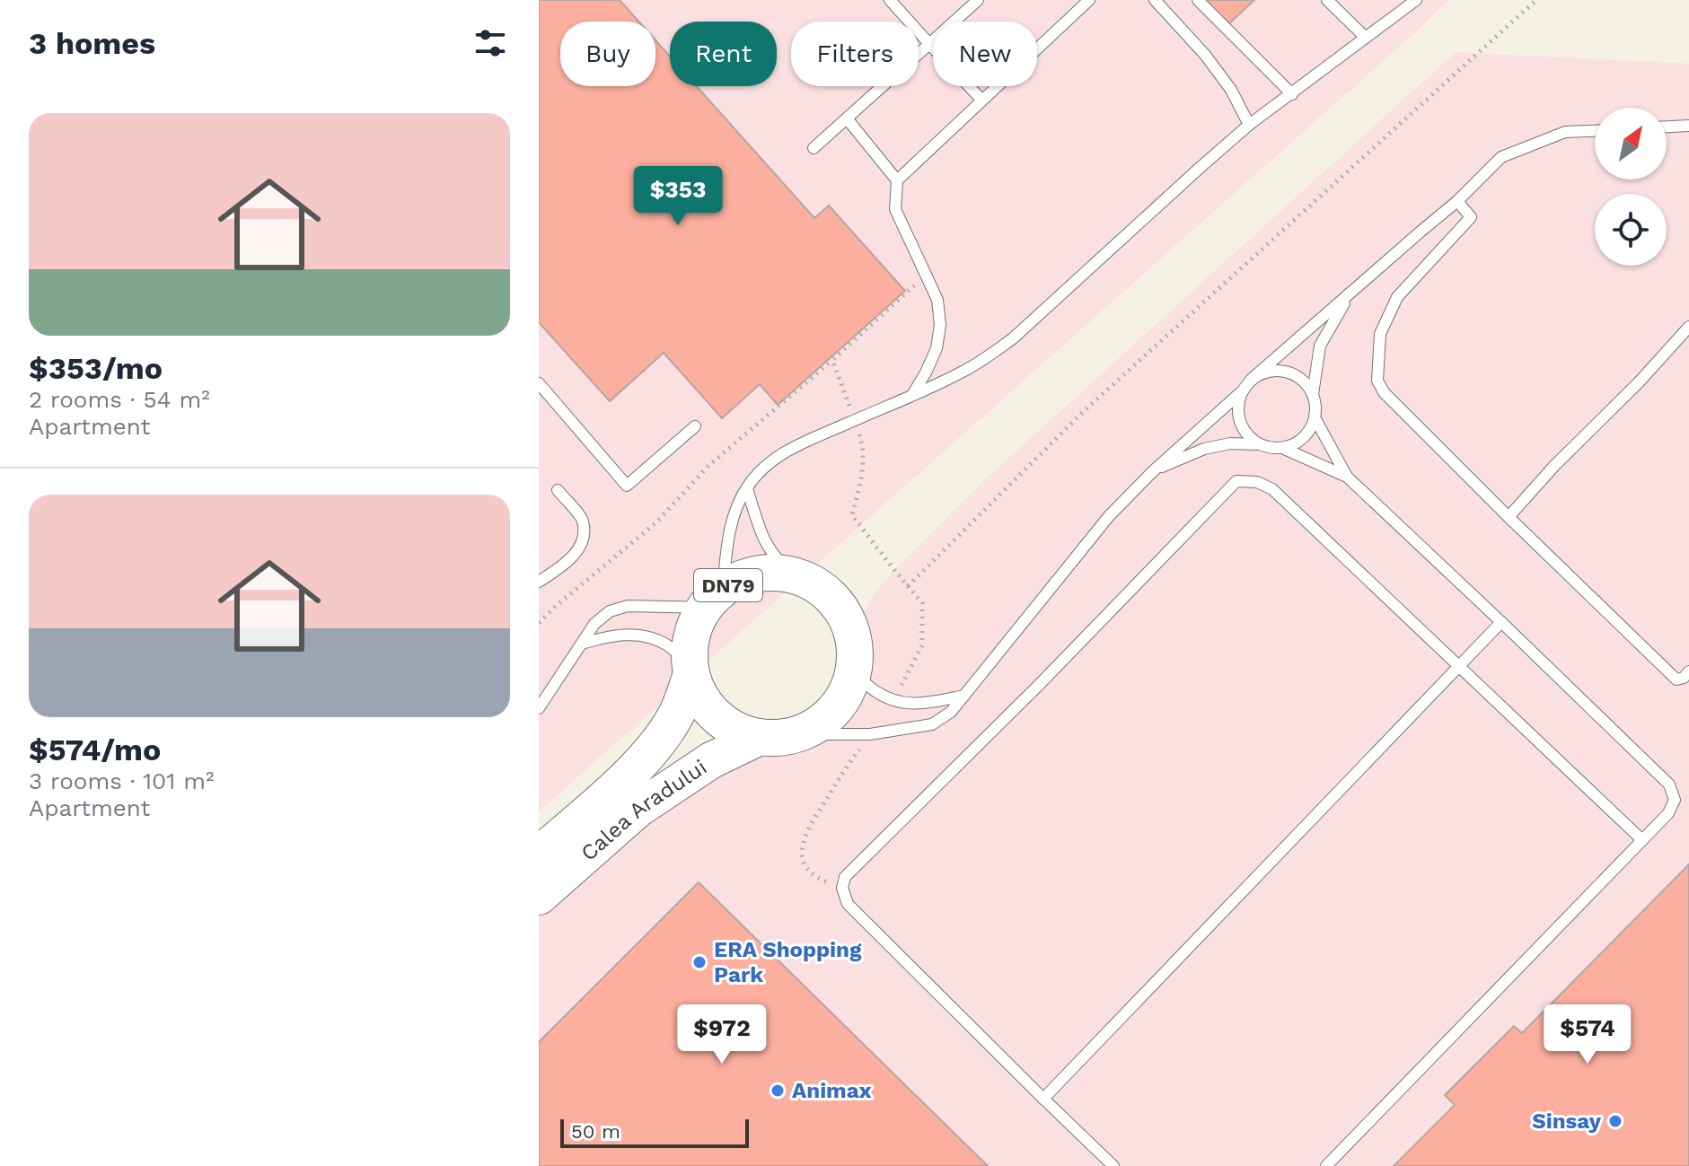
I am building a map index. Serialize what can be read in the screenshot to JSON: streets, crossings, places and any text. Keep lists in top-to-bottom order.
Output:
{
  "streets": {
    "highway": ["DN79", "Calea Aradului"]
  },
  "places": ["ERA Shopping Park", "Animax", "Sinsay"],
  "scale_bar": "50 m",
  "north": "top right",
  "page": {
    "heading": "3 homes",
    "chip": [
      "Buy",
      "Rent",
      "Filters",
      "New"
    ],
    "list": [
      {
        "name": "$353/mo",
        "note": "2 rooms · 54 m² · Apartment"
      },
      {
        "name": "$574/mo",
        "note": "3 rooms · 101 m² · Apartment"
      }
    ],
    "price": ["$353", "$972", "$574"],
    "scale": "50 m"
  }
}
